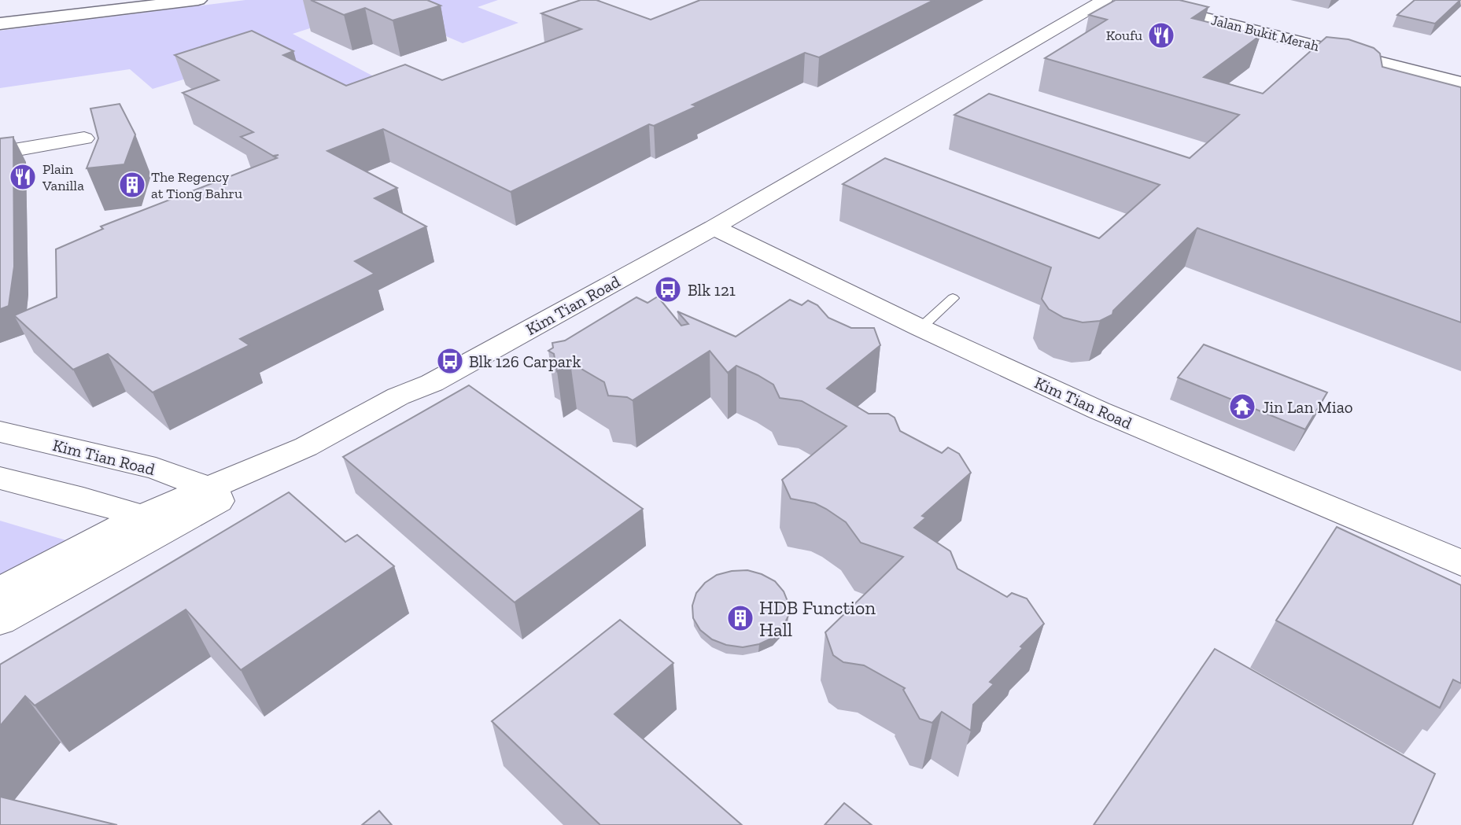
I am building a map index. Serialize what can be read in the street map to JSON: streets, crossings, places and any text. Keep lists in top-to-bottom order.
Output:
{
  "streets": {
    "main road": ["Jalan Bukit Merah"],
    "street": ["Kim Tian Road"]
  },
  "places": {
    "restaurant": ["Koufu", "Plain Vanilla"],
    "building": ["The Regency at Tiong Bahru", "HDB Function Hall"],
    "bus stop": ["Blk 121", "Blk 126 Carpark"],
    "temple": ["Jin Lan Miao"]
  }
}
